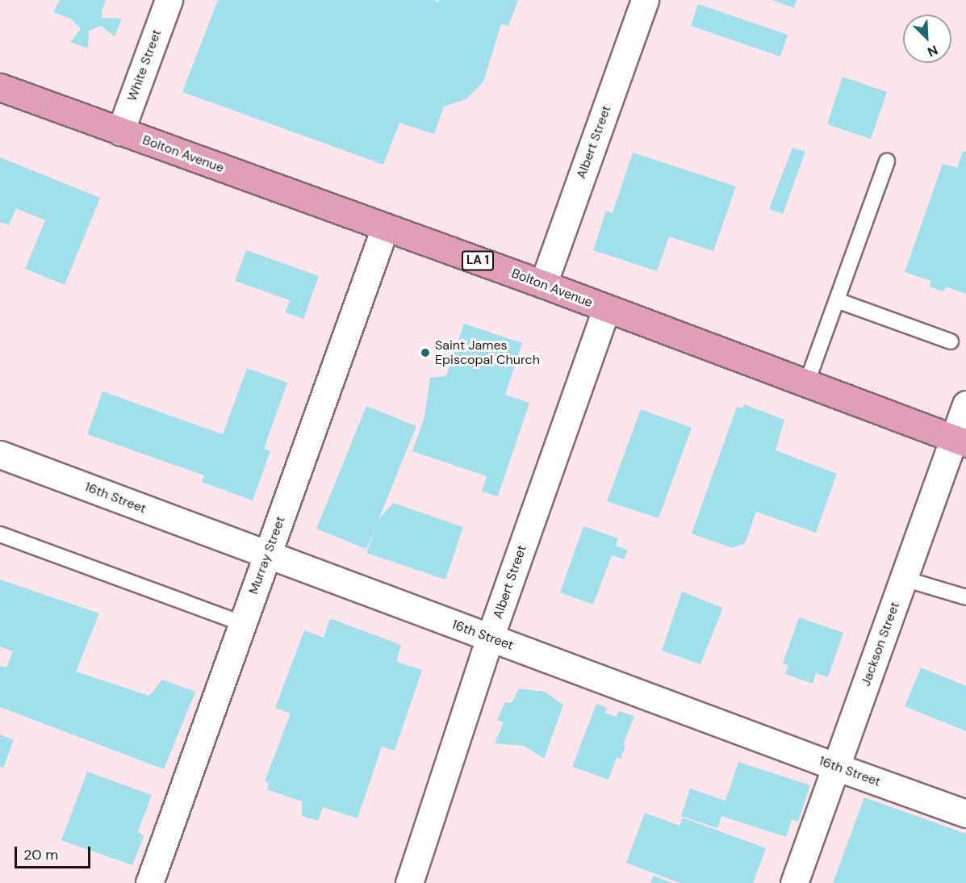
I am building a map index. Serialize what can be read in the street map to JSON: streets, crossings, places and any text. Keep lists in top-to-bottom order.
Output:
{
  "streets": {
    "main road": ["Bolton Avenue", "LA 1"],
    "street": [
      "White Street",
      "Albert Street",
      "16th Street",
      "Murray Street",
      "Jackson Street"
    ]
  },
  "crossings": [
    ["White Street", "Bolton Avenue"],
    ["Albert Street", "Bolton Avenue"],
    ["Albert Street", "16th Street"],
    ["Bolton Avenue", "Murray Street"],
    ["Bolton Avenue", "Jackson Street"],
    ["16th Street", "Murray Street"],
    ["16th Street", "Jackson Street"]
  ],
  "places": ["Saint James Episcopal Church"],
  "scale_bar": "20 m",
  "north": "bottom right"
}
